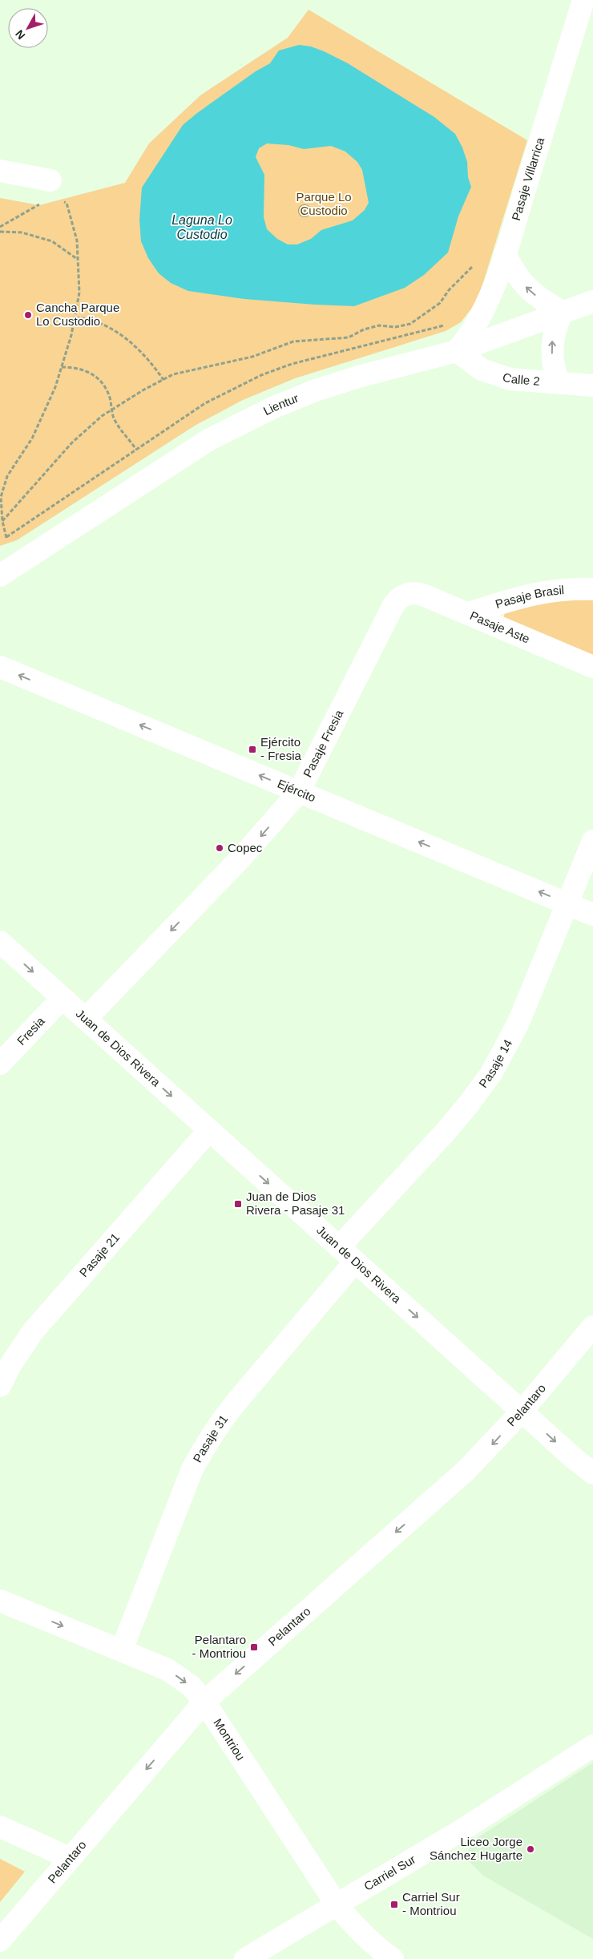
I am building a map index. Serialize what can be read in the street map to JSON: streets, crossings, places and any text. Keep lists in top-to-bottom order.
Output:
{
  "streets": {
    "street": [
      "Pasaje Villarrica",
      "Calle 2",
      "Lientur",
      "Pasaje Brasil",
      "Pasaje Aste",
      "Pasaje Fresia",
      "Ejército",
      "Fresia",
      "Juan de Dios Rivera",
      "Pasaje 14",
      "Pasaje 21",
      "Pelantaro",
      "Pasaje 31",
      "Montriou",
      "Carriel Sur"
    ]
  },
  "crossings": [
    ["Pasaje Villarrica", "Calle 2"],
    ["Pasaje Villarrica", "Lientur"],
    ["Calle 2", "Lientur"],
    ["Pasaje Brasil", "Pasaje Aste"],
    ["Pasaje Aste", "Pasaje Fresia"],
    ["Pasaje Fresia", "Ejército"],
    ["Pasaje Fresia", "Juan de Dios Rivera"],
    ["Ejército", "Pasaje 14"],
    ["Fresia", "Juan de Dios Rivera"],
    ["Juan de Dios Rivera", "Pasaje 14"],
    ["Juan de Dios Rivera", "Pasaje 21"],
    ["Juan de Dios Rivera", "Pelantaro"],
    ["Juan de Dios Rivera", "Pasaje 31"],
    ["Pelantaro", "Montriou"],
    ["Pasaje 31", "Montriou"],
    ["Montriou", "Carriel Sur"]
  ],
  "one_way": [
    "Pasaje Fresia",
    "Ejército",
    "Juan de Dios Rivera",
    "Pelantaro",
    "Montriou"
  ],
  "water": ["Laguna Lo Custodio"],
  "parks": ["Parque Lo Custodio"],
  "places": {
    "other": ["Cancha Parque Lo Custodio", "Copec", "Liceo Jorge Sánchez Hugarte"],
    "transit": [
      "Ejército - Fresia",
      "Juan de Dios Rivera - Pasaje 31",
      "Pelantaro - Montriou",
      "Carriel Sur - Montriou"
    ]
  },
  "north": "bottom left"
}
